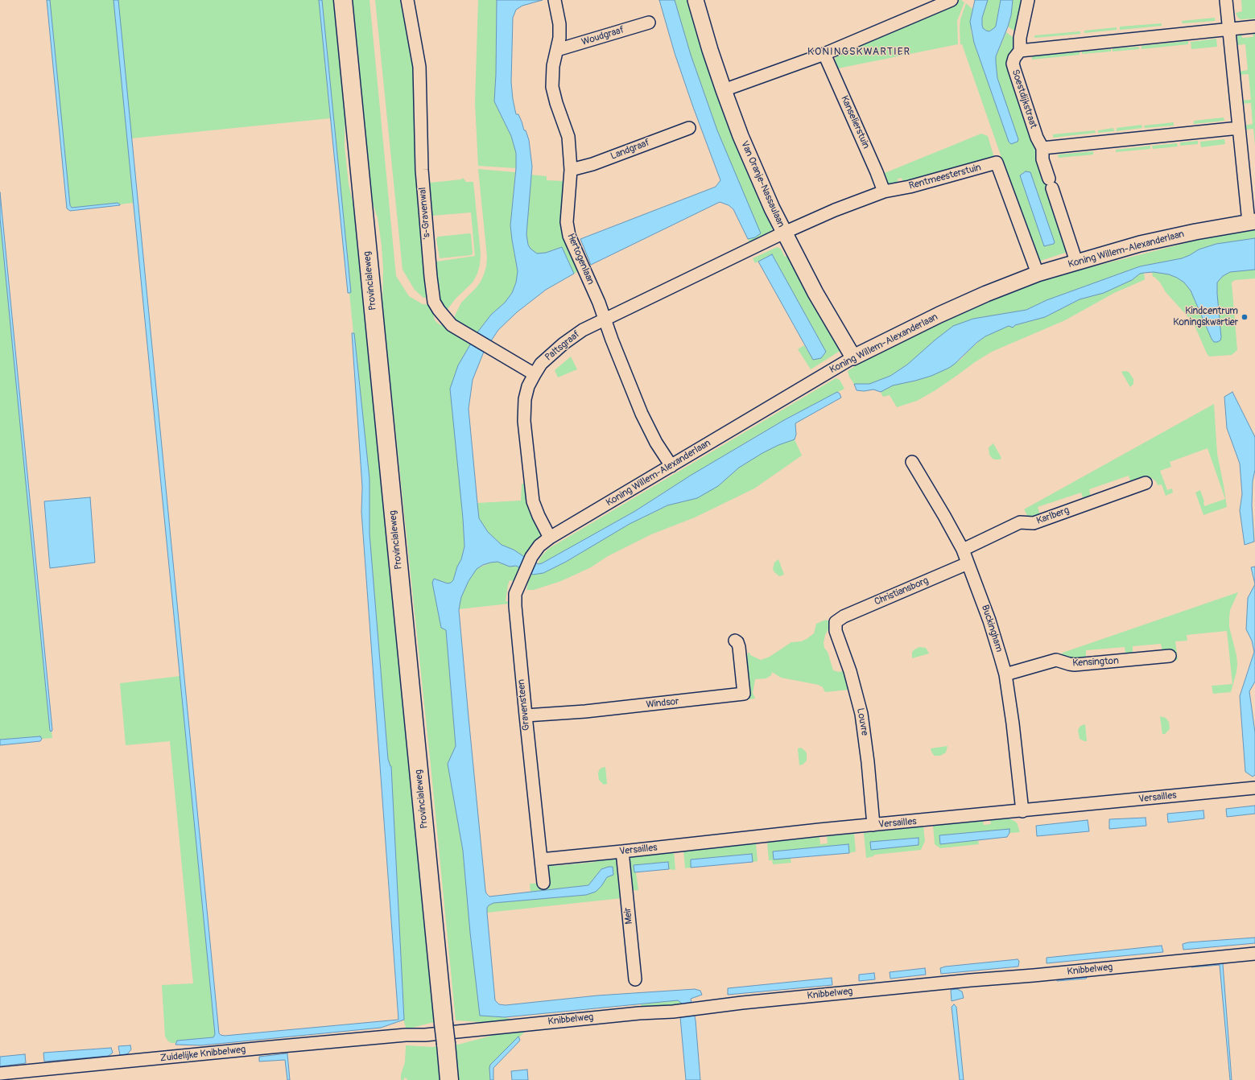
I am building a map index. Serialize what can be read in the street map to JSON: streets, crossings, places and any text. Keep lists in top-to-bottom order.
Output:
{
  "streets": {
    "main road": ["Provincialeweg"],
    "street": [
      "Woudgraaf",
      "Soestdijkstraat",
      "Kanselierstuin",
      "Landgraaf",
      "Rentmeesterstuin",
      "Van Oranje-Nassaulaan",
      "'s-Gravenwal",
      "Koning Willem-Alexanderlaan",
      "Hertogenlaan",
      "Paltsgraaf",
      "Karlberg",
      "Christiansborg",
      "Buckingham",
      "Kensington",
      "Windsor",
      "Gravensteen",
      "Louvre",
      "Versailles",
      "Meir",
      "Knibbelweg",
      "Zuidelijke Knibbelweg"
    ]
  },
  "crossings": [
    ["Woudgraaf", "Hertogenlaan"],
    ["Kanselierstuin", "Rentmeesterstuin"],
    ["Landgraaf", "Hertogenlaan"],
    ["Rentmeesterstuin", "Van Oranje-Nassaulaan"],
    ["Rentmeesterstuin", "Koning Willem-Alexanderlaan"],
    ["Rentmeesterstuin", "Paltsgraaf"],
    ["Van Oranje-Nassaulaan", "Koning Willem-Alexanderlaan"],
    ["Van Oranje-Nassaulaan", "Paltsgraaf"],
    ["'s-Gravenwal", "Paltsgraaf"],
    ["Koning Willem-Alexanderlaan", "Hertogenlaan"],
    ["Koning Willem-Alexanderlaan", "Paltsgraaf"],
    ["Koning Willem-Alexanderlaan", "Gravensteen"],
    ["Hertogenlaan", "Paltsgraaf"],
    ["Paltsgraaf", "Gravensteen"],
    ["Karlberg", "Buckingham"],
    ["Christiansborg", "Buckingham"],
    ["Christiansborg", "Louvre"],
    ["Buckingham", "Kensington"],
    ["Buckingham", "Versailles"],
    ["Windsor", "Gravensteen"],
    ["Gravensteen", "Versailles"],
    ["Louvre", "Versailles"],
    ["Versailles", "Meir"],
    ["Knibbelweg", "Zuidelijke Knibbelweg"]
  ],
  "districts": ["KONINGSKWARTIER"],
  "places": ["Kindcentrum Koningskwartier"]
}
